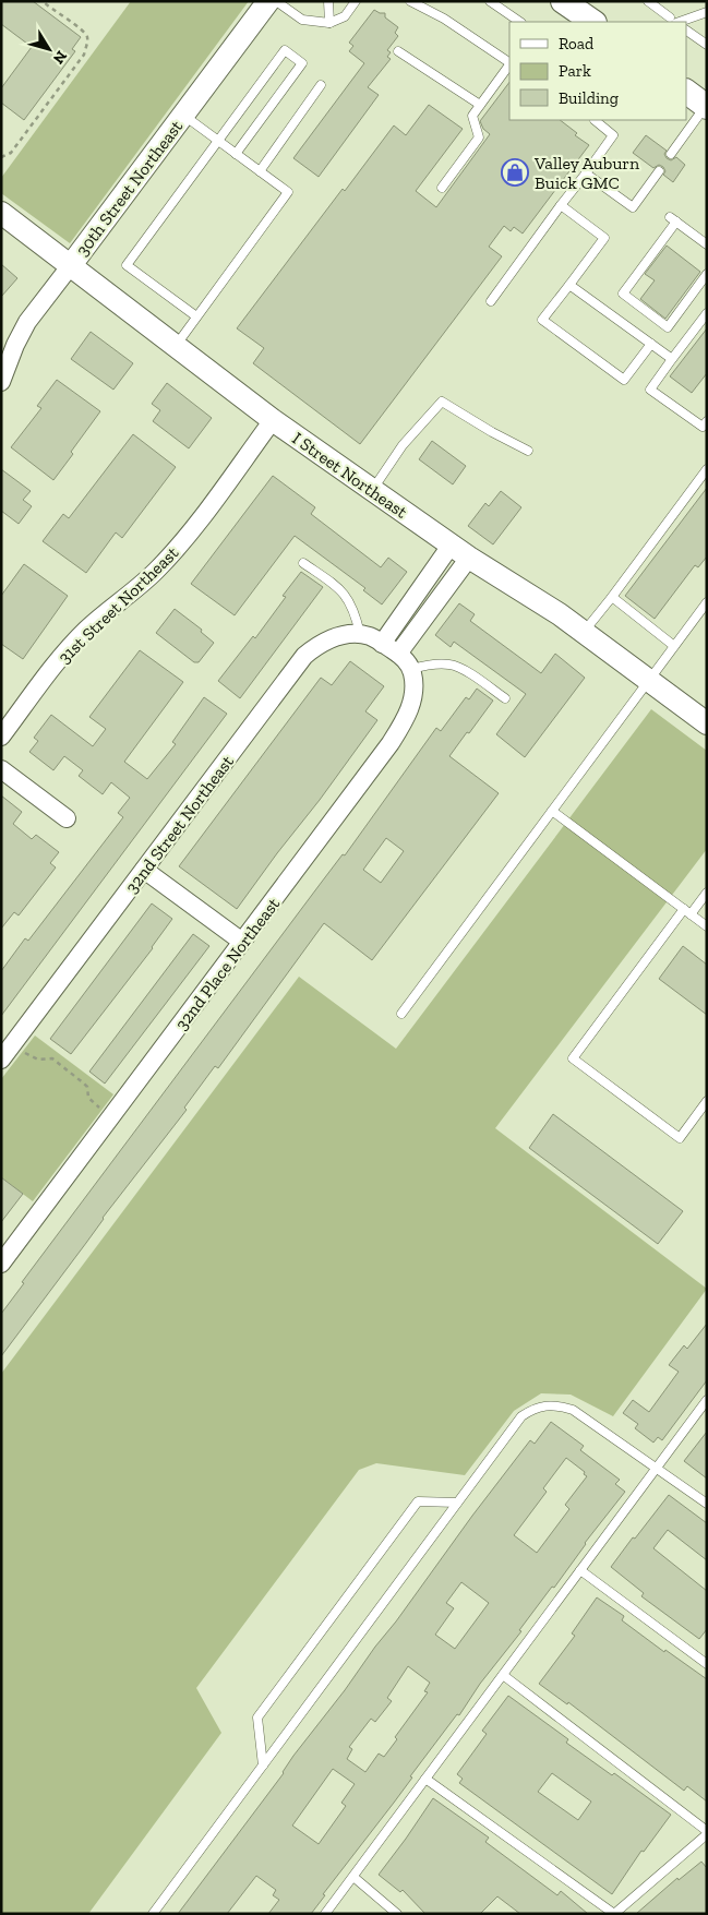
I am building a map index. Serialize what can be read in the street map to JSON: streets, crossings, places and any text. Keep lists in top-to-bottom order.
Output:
{
  "streets": {
    "street": [
      "30th Street Northeast",
      "I Street Northeast",
      "31st Street Northeast",
      "32nd Street Northeast",
      "32nd Place Northeast"
    ]
  },
  "crossings": [
    ["30th Street Northeast", "I Street Northeast"],
    ["I Street Northeast", "31st Street Northeast"]
  ],
  "places": {
    "shop": ["Valley Auburn Buick GMC"]
  },
  "legend": ["Road", "Park", "Building"],
  "north": "bottom right"
}
